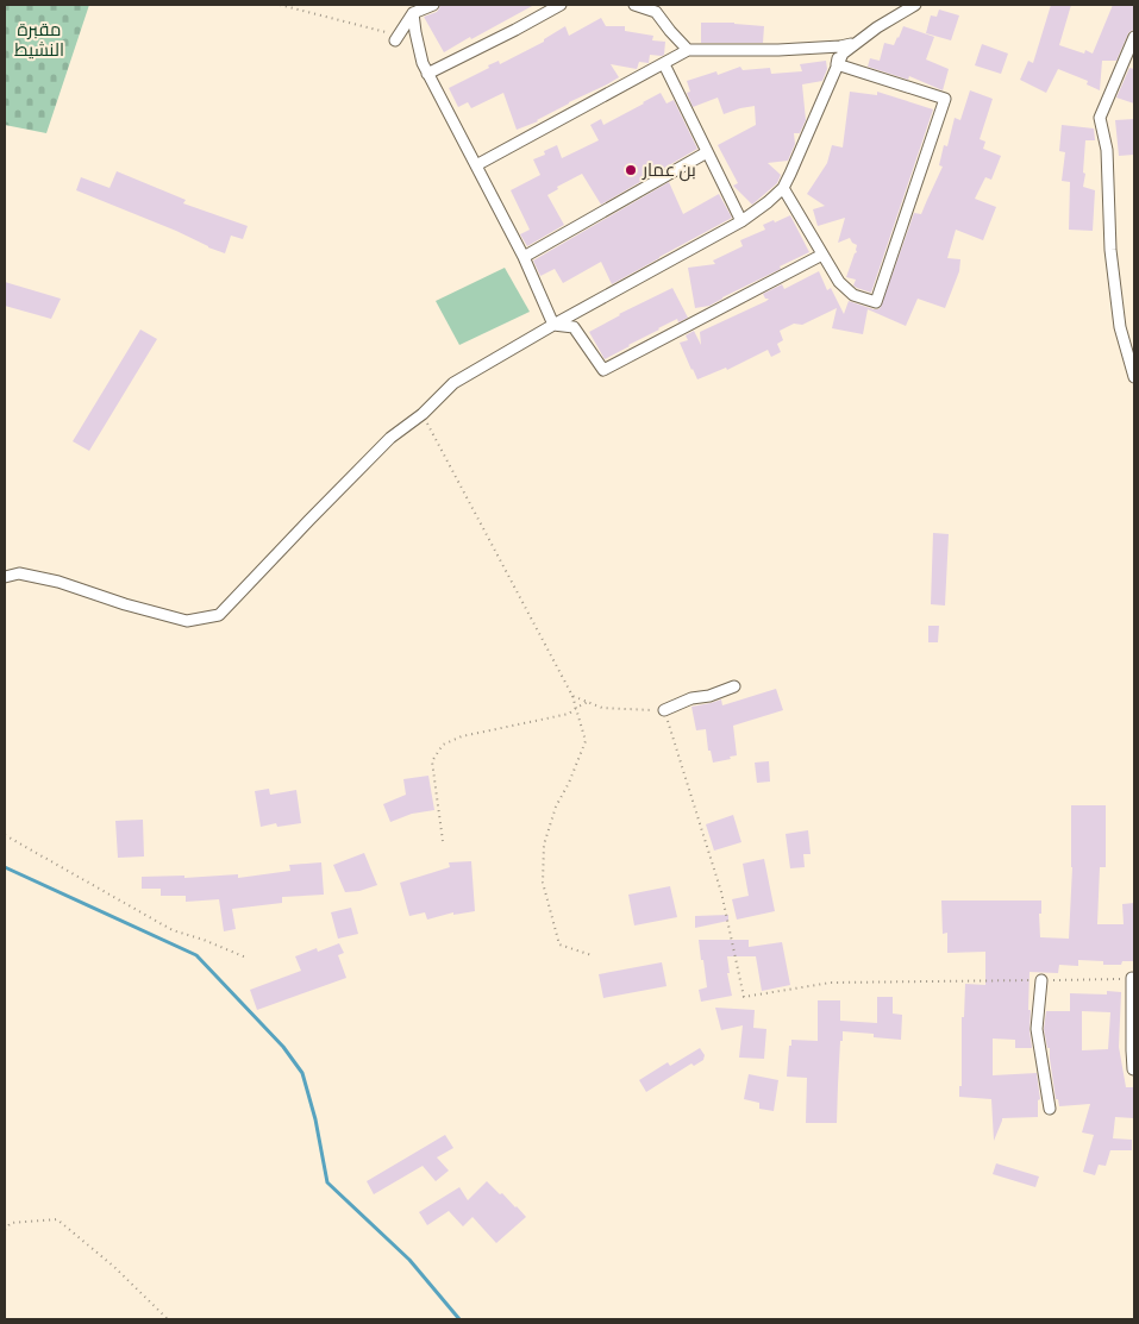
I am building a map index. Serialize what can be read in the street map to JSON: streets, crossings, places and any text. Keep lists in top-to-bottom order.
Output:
{
  "parks": ["مقبرة النشيط"],
  "places": ["بن عمار"]
}
